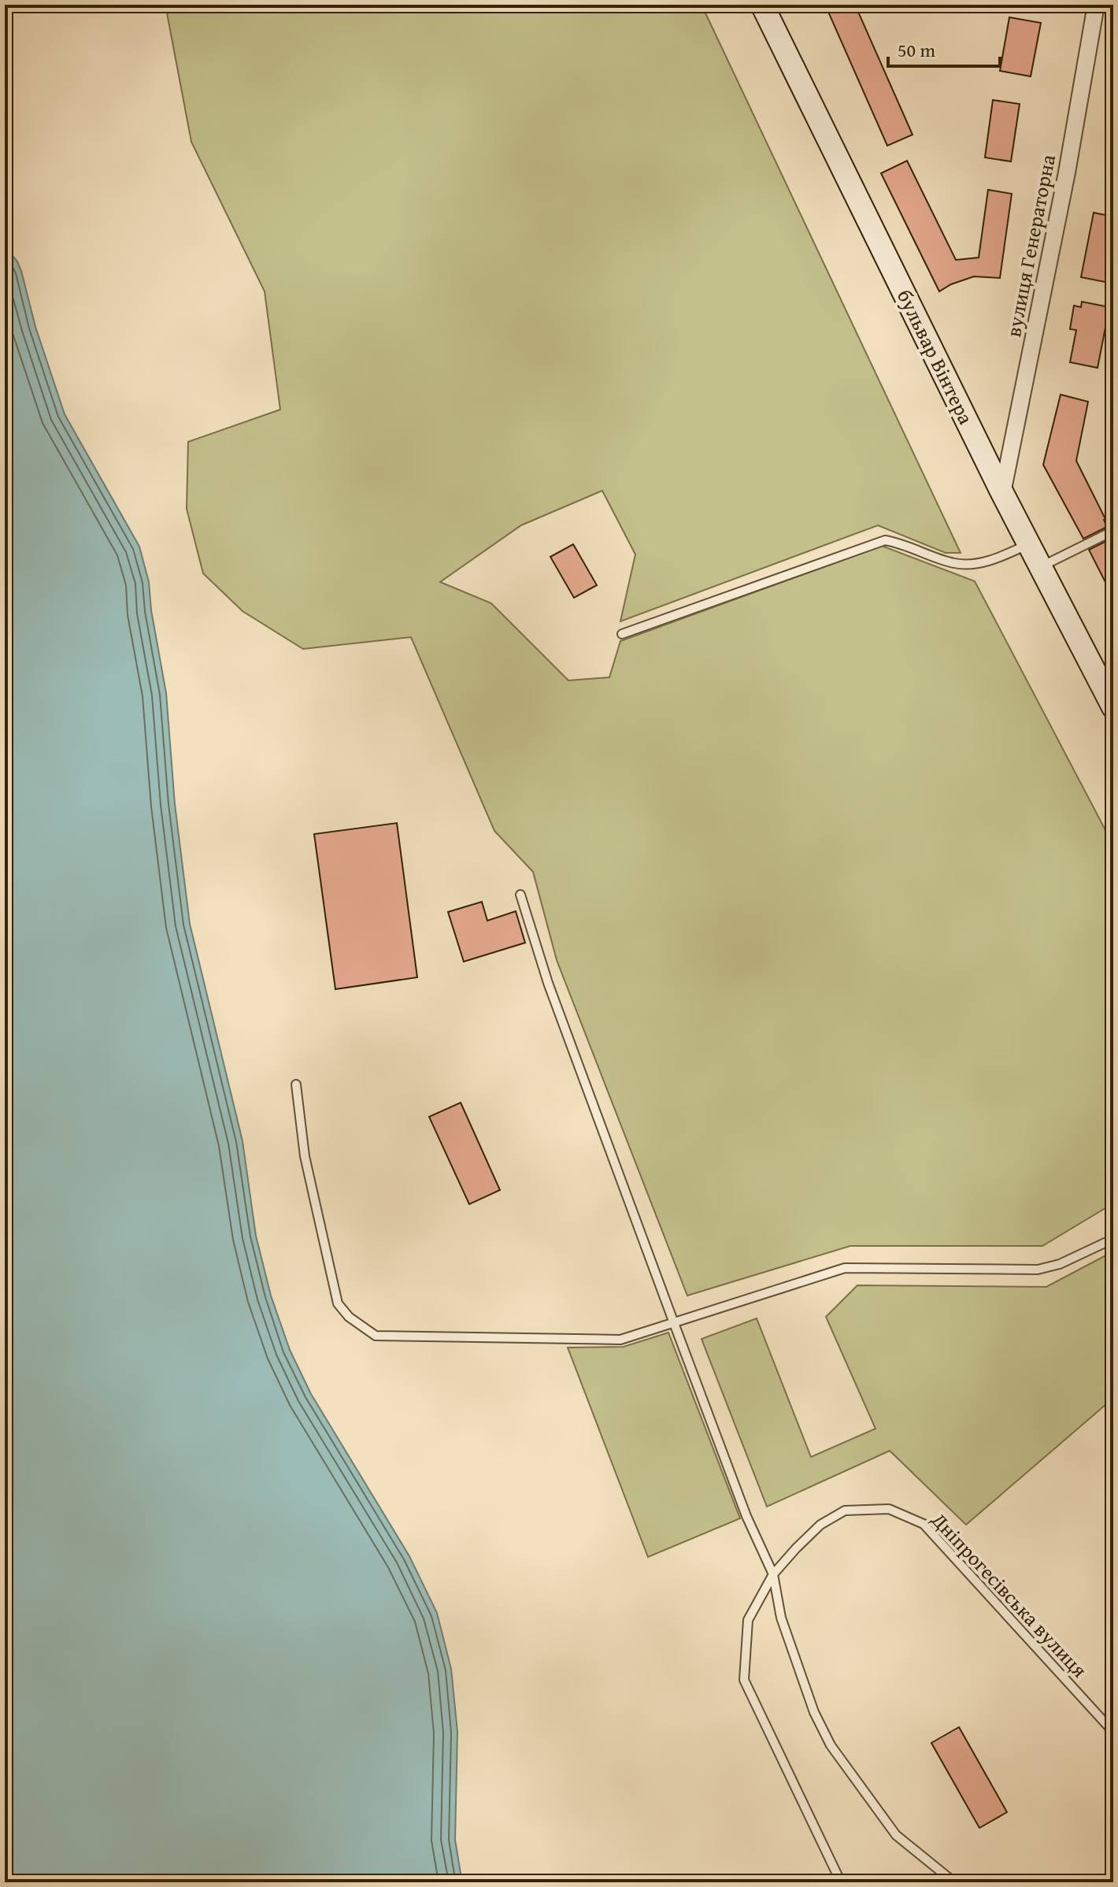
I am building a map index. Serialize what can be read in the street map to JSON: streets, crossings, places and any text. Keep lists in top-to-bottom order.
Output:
{
  "streets": {
    "street": ["вулиця Генераторна", "бульвар Вінтера"],
    "lane": ["Дніпрогесівська вулиця"]
  },
  "crossings": [
    ["вулиця Генераторна", "бульвар Вінтера"]
  ],
  "scale_bar": "50 m"
}
